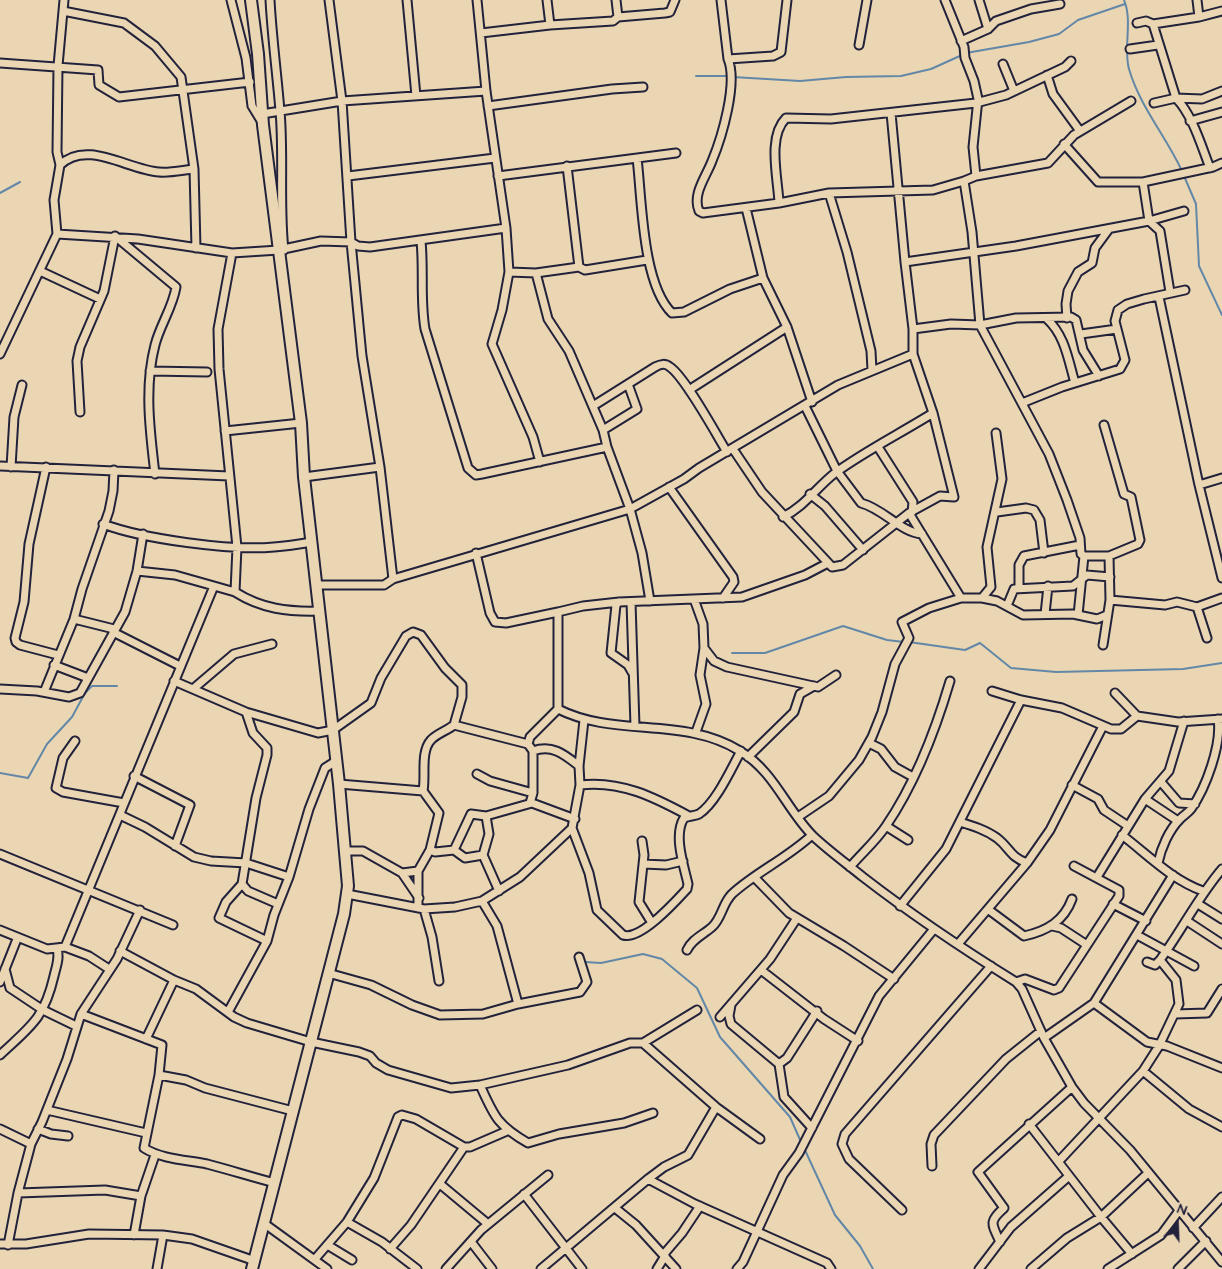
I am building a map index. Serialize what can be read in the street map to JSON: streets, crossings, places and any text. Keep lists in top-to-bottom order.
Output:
{
  "north": "top"
}
